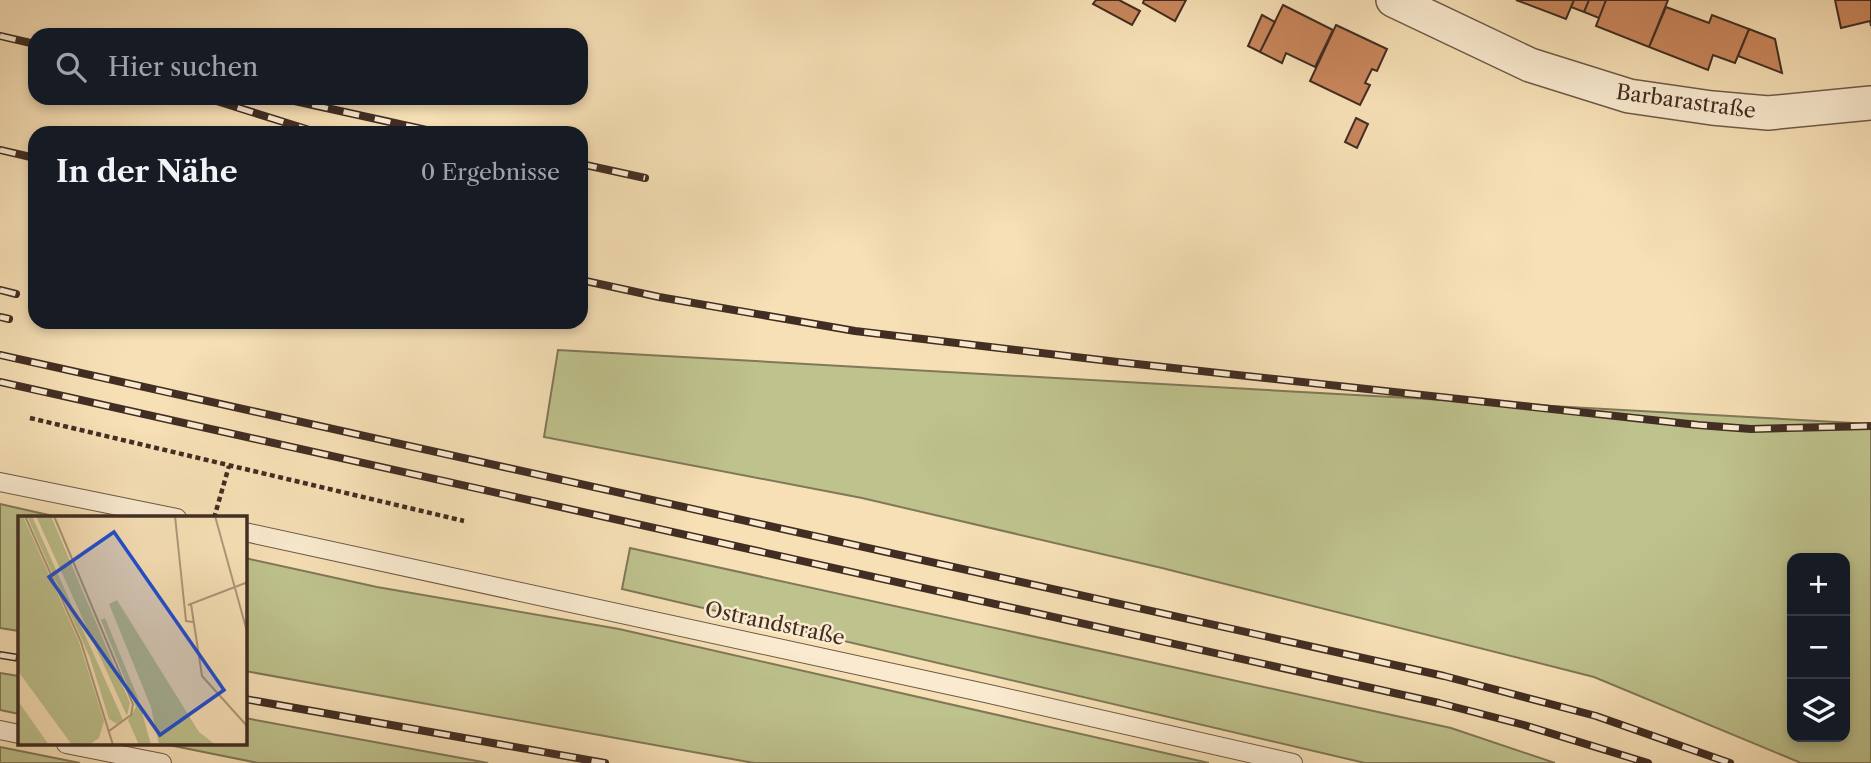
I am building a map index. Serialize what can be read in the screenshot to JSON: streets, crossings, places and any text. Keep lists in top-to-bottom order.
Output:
{
  "streets": {
    "street": ["Barbarastraße"],
    "lane": ["Ostrandstraße"]
  },
  "page": {
    "search": "Hier suchen",
    "heading": ["In der Nähe", "0 Ergebnisse"],
    "map_buttons": ["+", "−"]
  }
}
